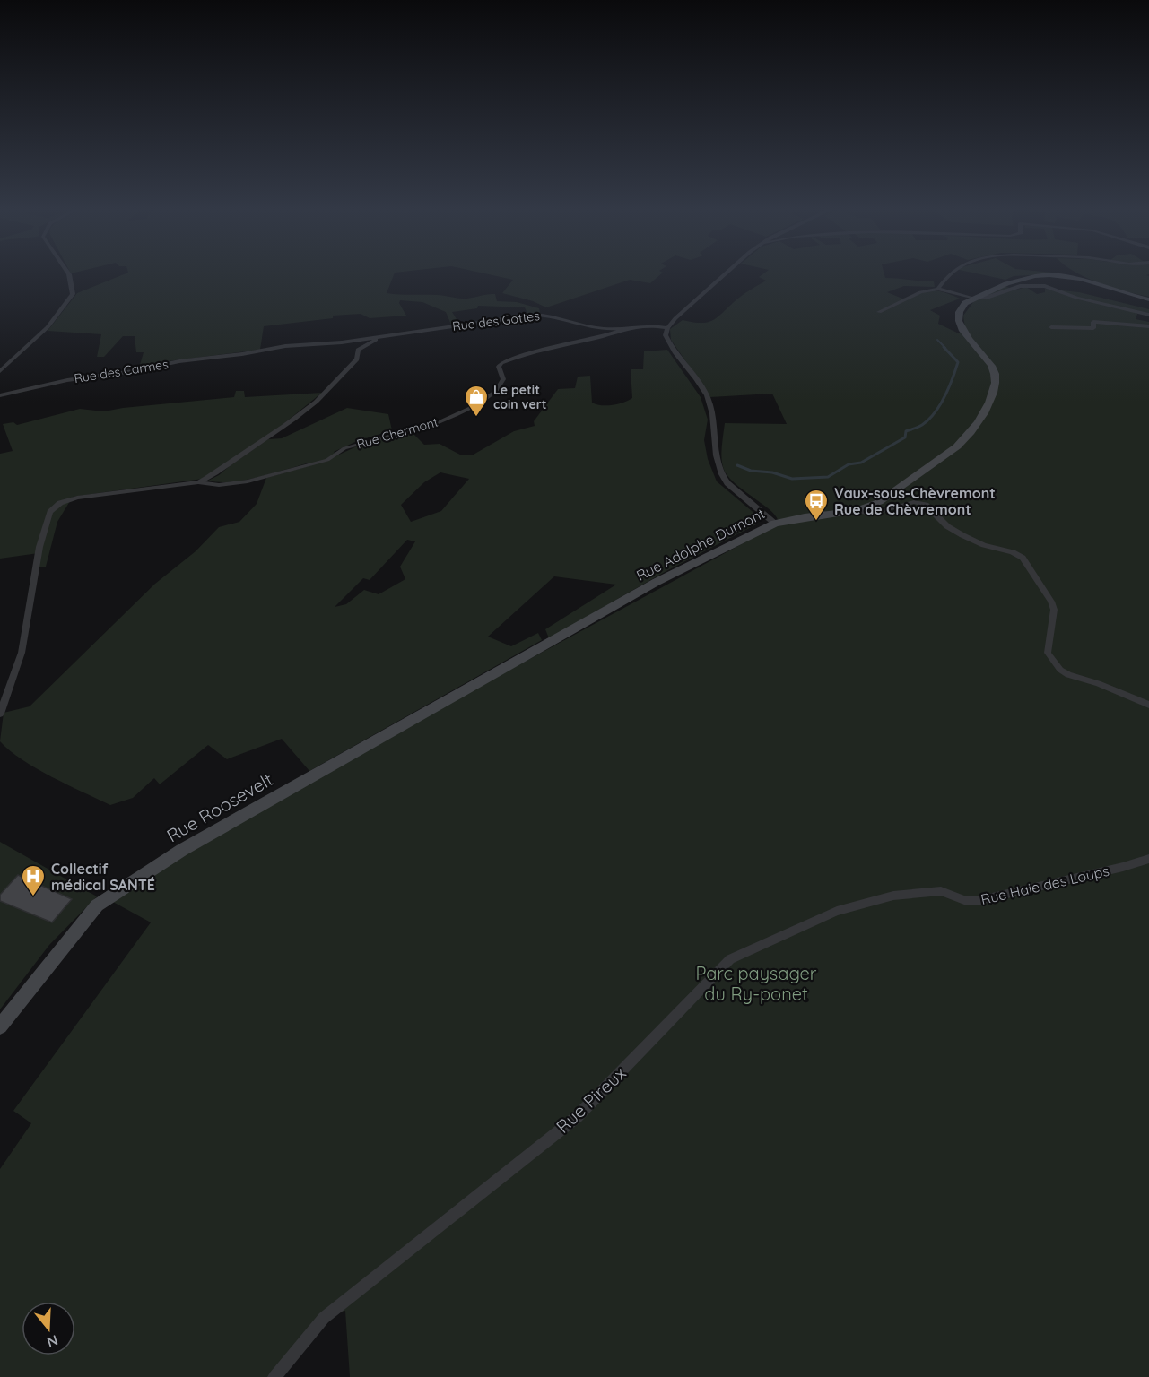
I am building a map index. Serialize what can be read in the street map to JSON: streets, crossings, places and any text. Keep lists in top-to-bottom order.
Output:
{
  "streets": {
    "main road": ["Rue Adolphe Dumont", "Rue Roosevelt"],
    "street": [
      "Rue des Gottes",
      "Rue des Carmes",
      "Rue Chermont",
      "Rue Haie des Loups",
      "Rue Pireux"
    ]
  },
  "crossings": [
    ["Rue des Gottes", "Rue des Carmes"],
    ["Rue des Gottes", "Rue Chermont"],
    ["Rue Adolphe Dumont", "Rue Roosevelt"],
    ["Rue Haie des Loups", "Rue Pireux"]
  ],
  "parks": ["Parc paysager du Ry-ponet"],
  "places": {
    "shop": ["Le petit coin vert"],
    "bus stop": ["Vaux-sous-Chèvremont Rue de Chèvremont"],
    "hospital": ["Collectif médical SANTÉ"]
  },
  "north": "bottom"
}
